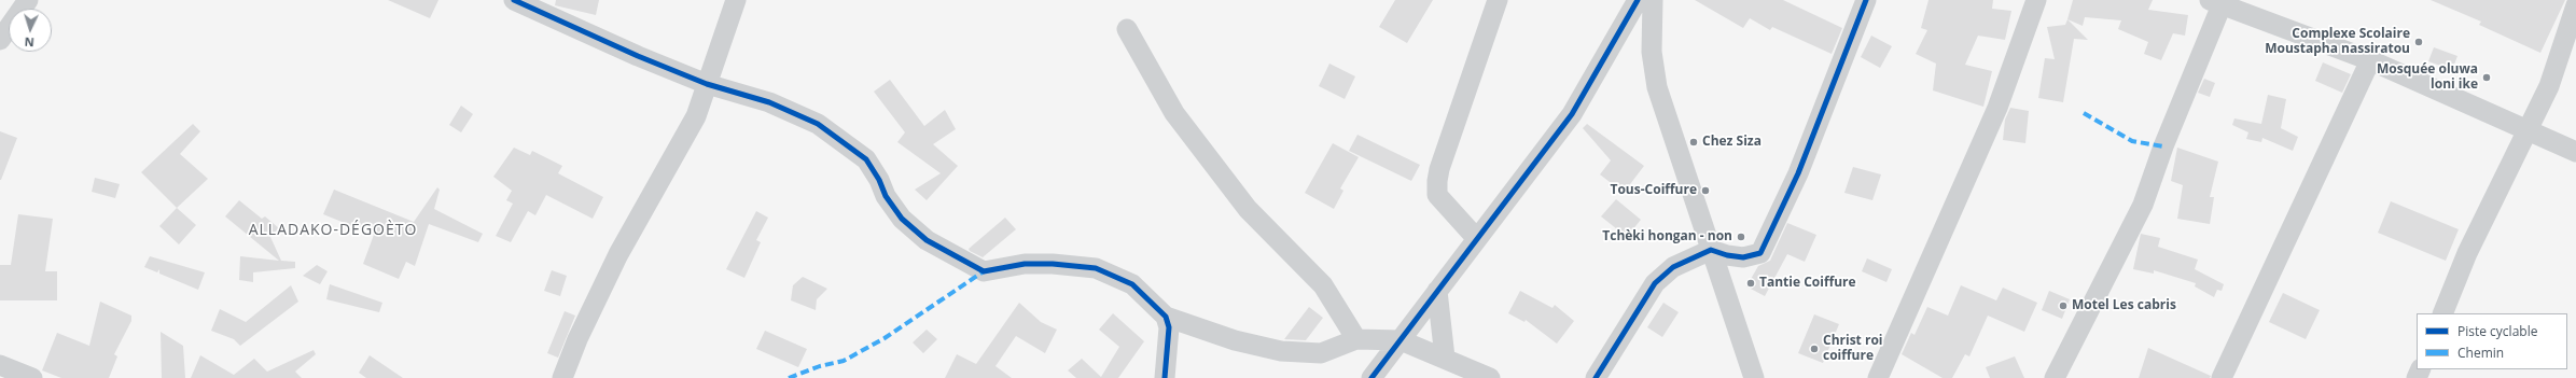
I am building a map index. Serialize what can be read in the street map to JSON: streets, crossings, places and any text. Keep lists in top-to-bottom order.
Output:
{
  "districts": ["ALLADAKO-DÉGOÈTO"],
  "places": [
    "Complexe Scolaire Moustapha nassiratou",
    "Mosquée oluwa loni ike",
    "Chez Siza",
    "Tous-Coiffure",
    "Tchèki hongan - non",
    "Tantie Coiffure",
    "Motel Les cabris",
    "Christ roi coiffure"
  ],
  "legend": ["Piste cyclable", "Chemin"],
  "north": "bottom"
}
